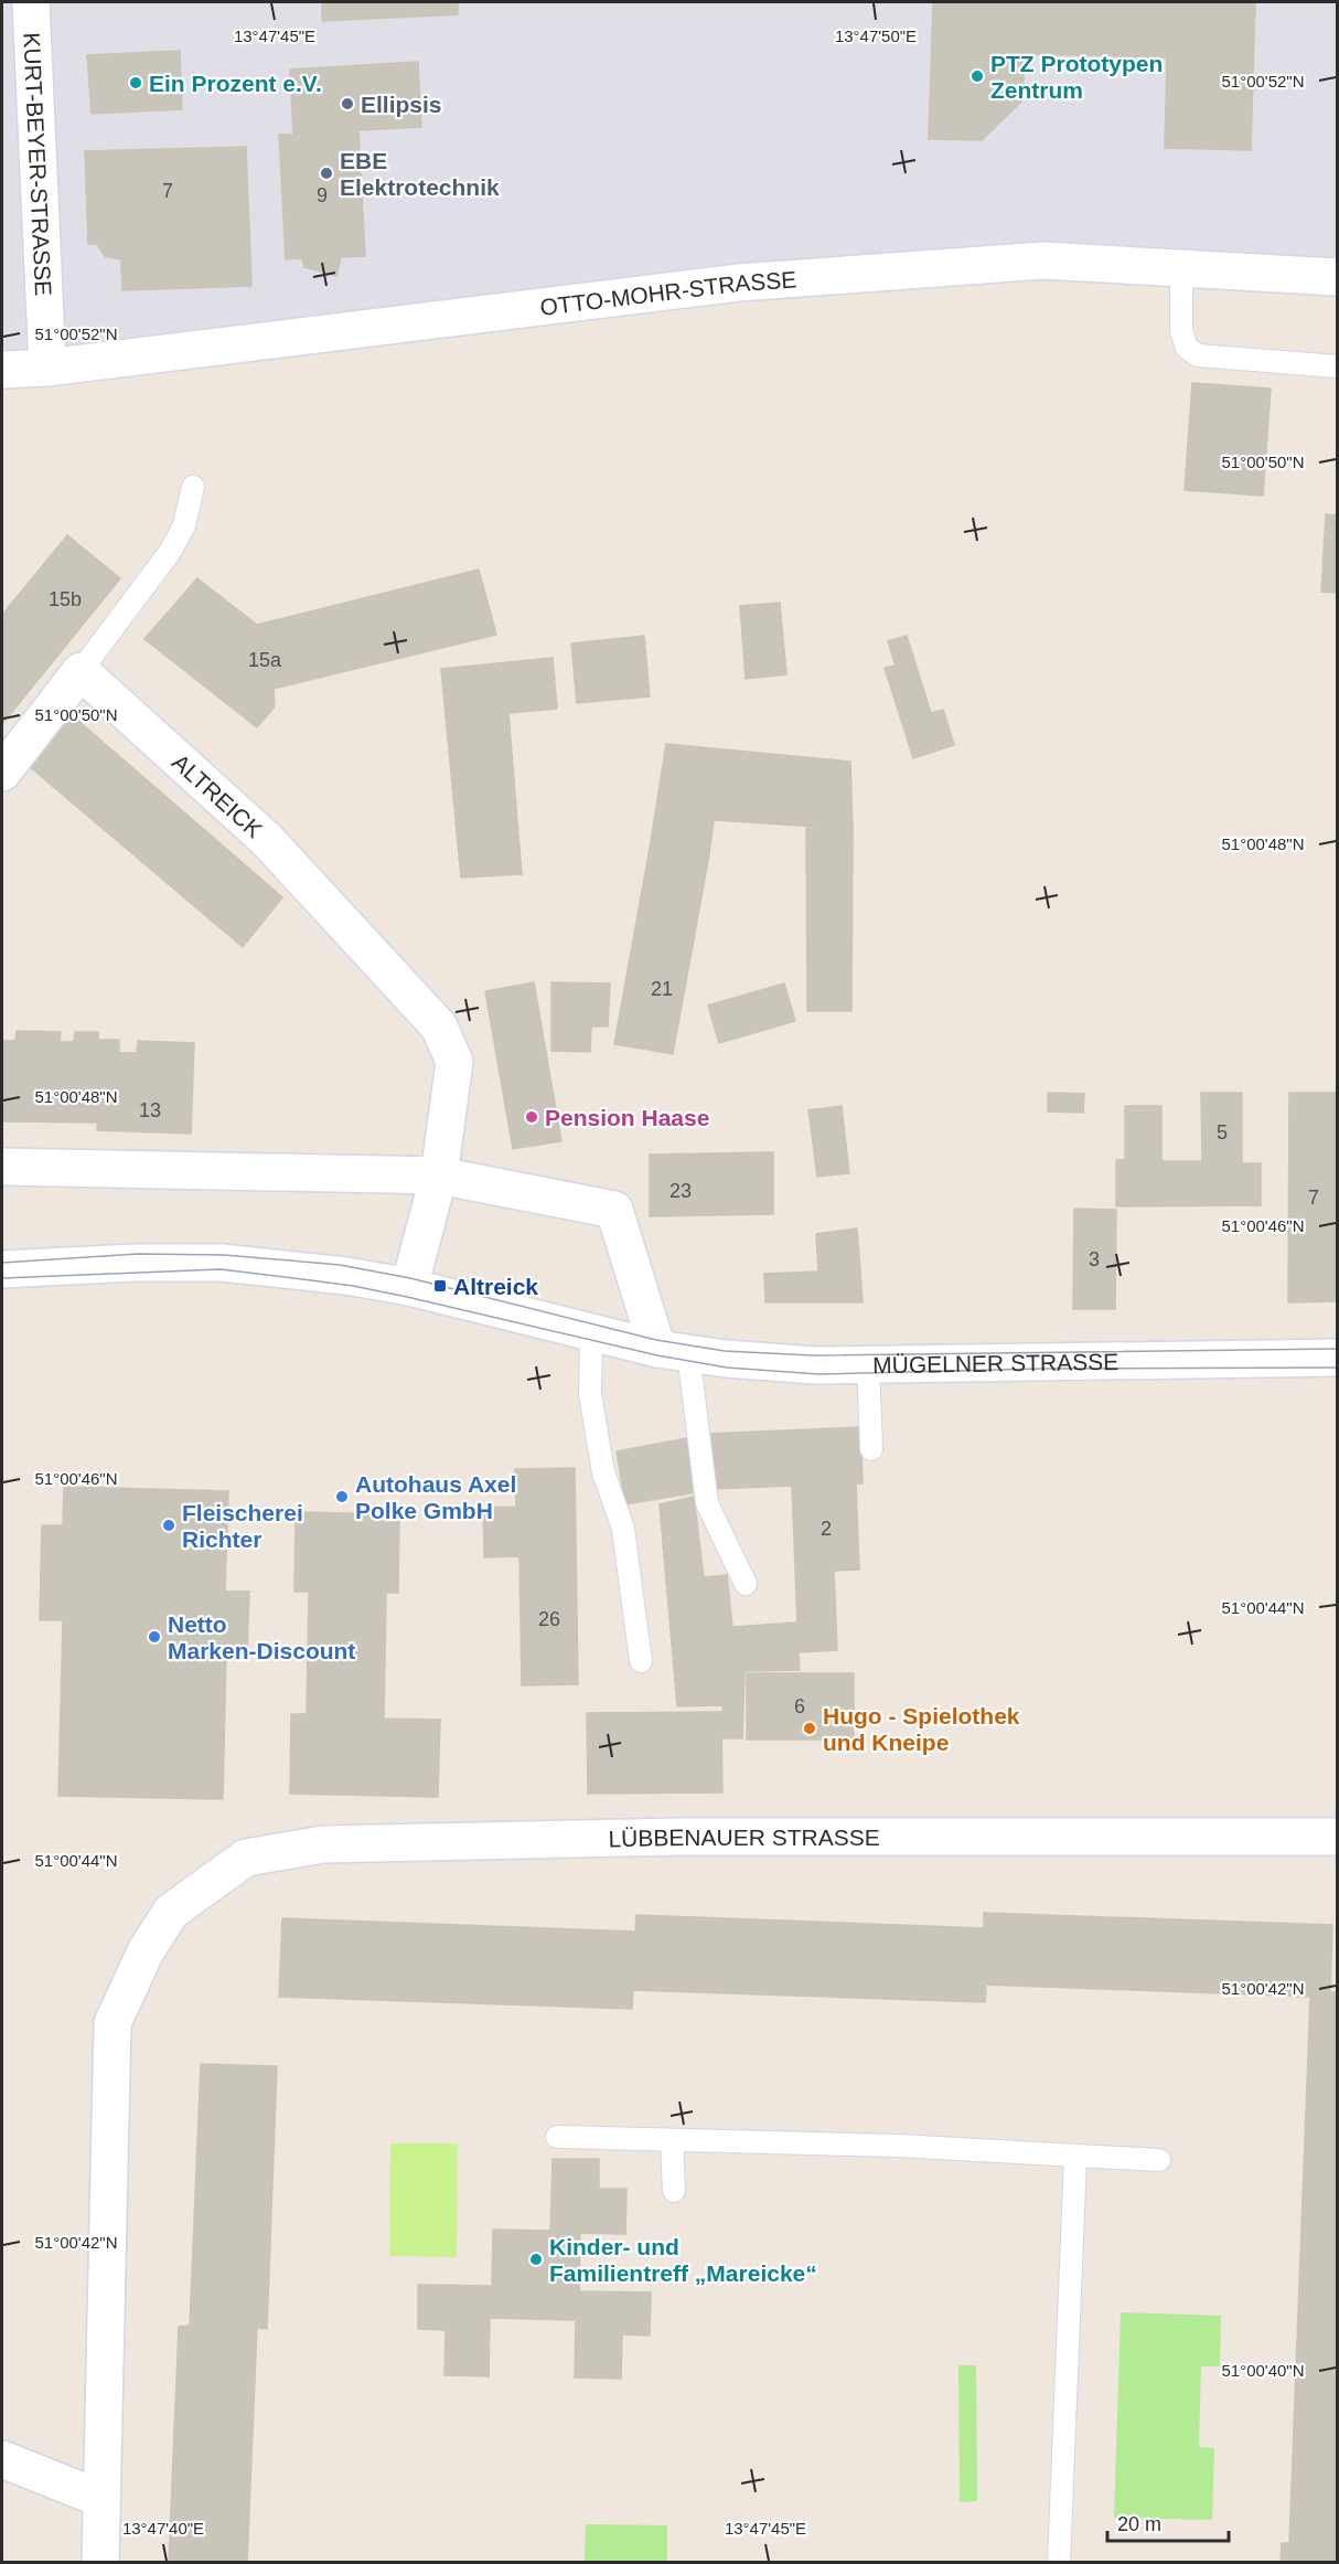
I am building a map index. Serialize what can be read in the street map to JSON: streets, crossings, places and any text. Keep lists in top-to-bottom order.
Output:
{
  "streets": {
    "street": [
      "KURT-BEYER-STRASSE",
      "OTTO-MOHR-STRASSE",
      "ALTREICK",
      "MÜGELNER STRASSE",
      "LÜBBENAUER STRASSE"
    ]
  },
  "crossings": [
    ["KURT-BEYER-STRASSE", "OTTO-MOHR-STRASSE"]
  ],
  "places": {
    "other": [
      "PTZ Prototypen Zentrum",
      "Ein Prozent e.V.",
      "Ellipsis",
      "EBE Elektrotechnik",
      "Pension Haase",
      "Autohaus Axel Polke GmbH",
      "Fleischerei Richter",
      "Netto Marken-Discount",
      "Hugo - Spielothek und Kneipe",
      "Kinder- und Familientreff „Mareicke“"
    ],
    "transit": ["Altreick"]
  },
  "house_numbers": [
    "7",
    "9",
    "15b",
    "15a",
    "21",
    "13",
    "5",
    "23",
    "7",
    "3",
    "2",
    "26",
    "6"
  ],
  "scale_bar": "20 m",
  "coordinates": [
    "13°47'45\"E",
    "13°47'50\"E",
    "51°00'52\"N",
    "51°00'50\"N",
    "51°00'48\"N",
    "51°00'46\"N",
    "51°00'44\"N",
    "51°00'42\"N",
    "51°00'40\"N",
    "13°47'40\"E"
  ]
}
